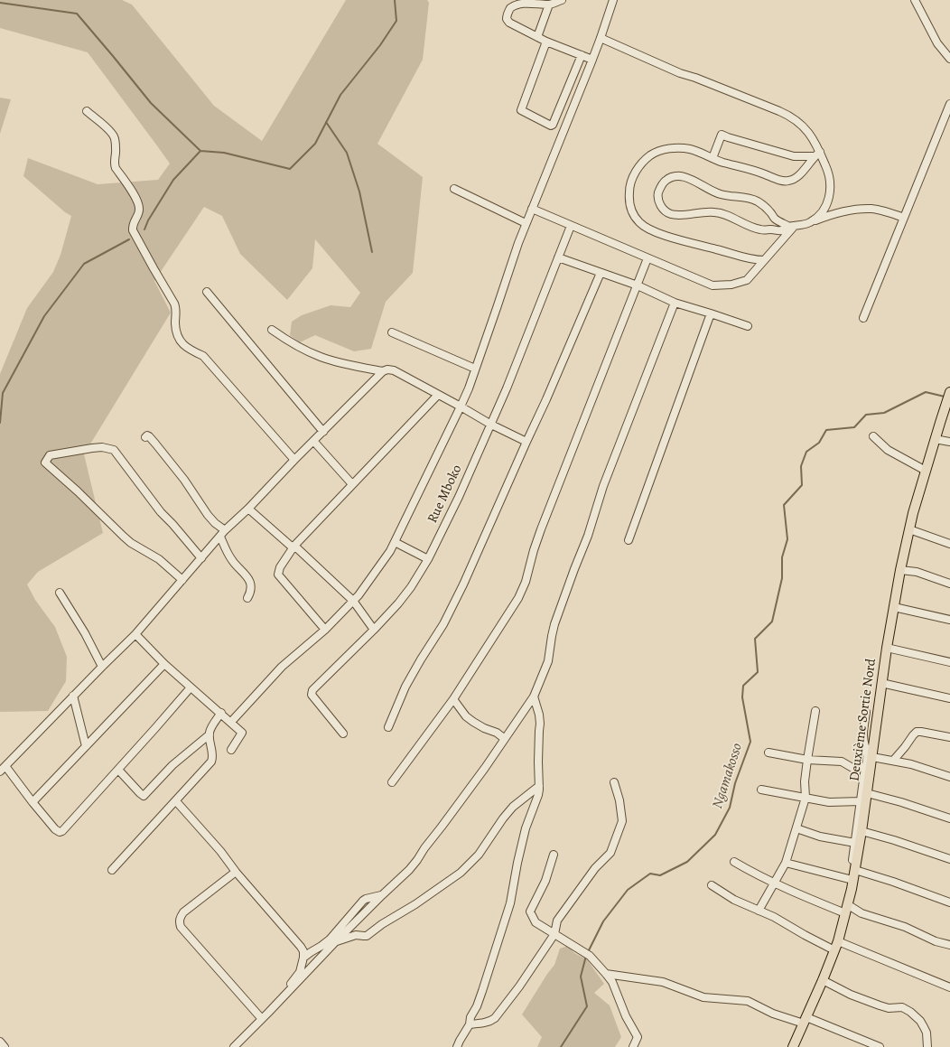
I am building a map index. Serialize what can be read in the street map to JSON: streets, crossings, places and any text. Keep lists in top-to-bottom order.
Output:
{
  "streets": {
    "main road": ["Deuxième Sortie Nord"],
    "street": ["Rue Mboko"]
  },
  "water": ["Ngamakosso"]
}
